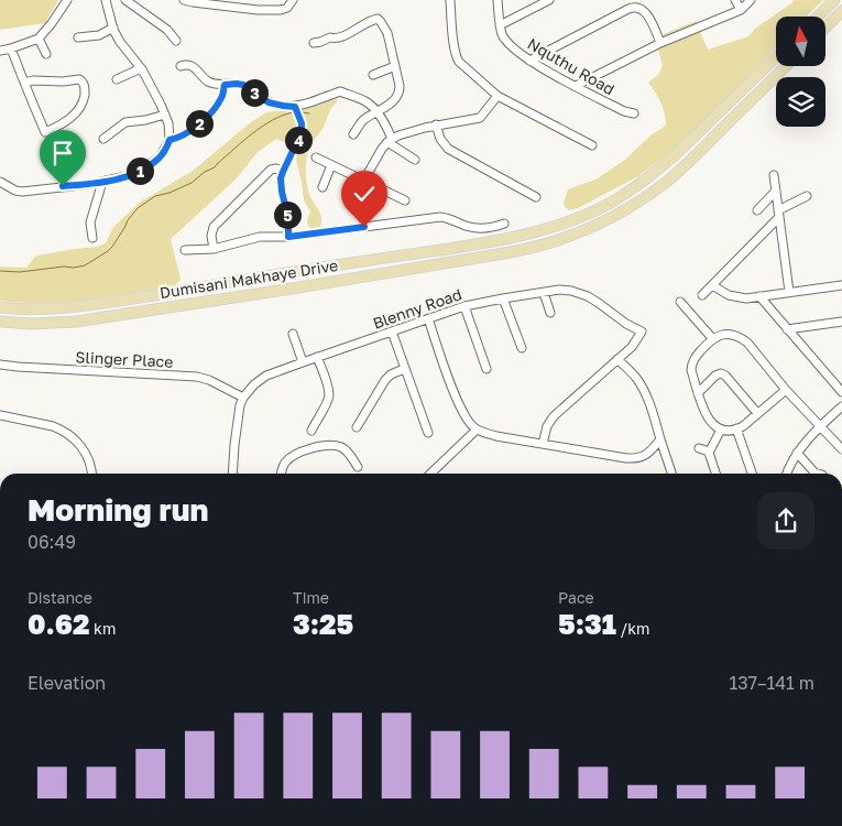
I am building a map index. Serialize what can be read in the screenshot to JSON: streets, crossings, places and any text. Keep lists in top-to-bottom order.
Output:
{
  "streets": {
    "main road": ["Dumisani Makhaye Drive"],
    "street": ["Nquthu Road", "Blenny Road", "Slinger Place"]
  },
  "crossings": [
    ["Blenny Road", "Slinger Place"]
  ],
  "north": "top",
  "page": {
    "pins": [
      "3",
      "2",
      "4",
      "1",
      "5"
    ],
    "heading": ["Morning run", "06:49"],
    "stats": [
      ["Distance", "0.62 km"],
      ["Time", "3:25"],
      ["Pace", "5:31 /km"]
    ],
    "chart": ["Elevation", "137–141 m"]
  }
}
